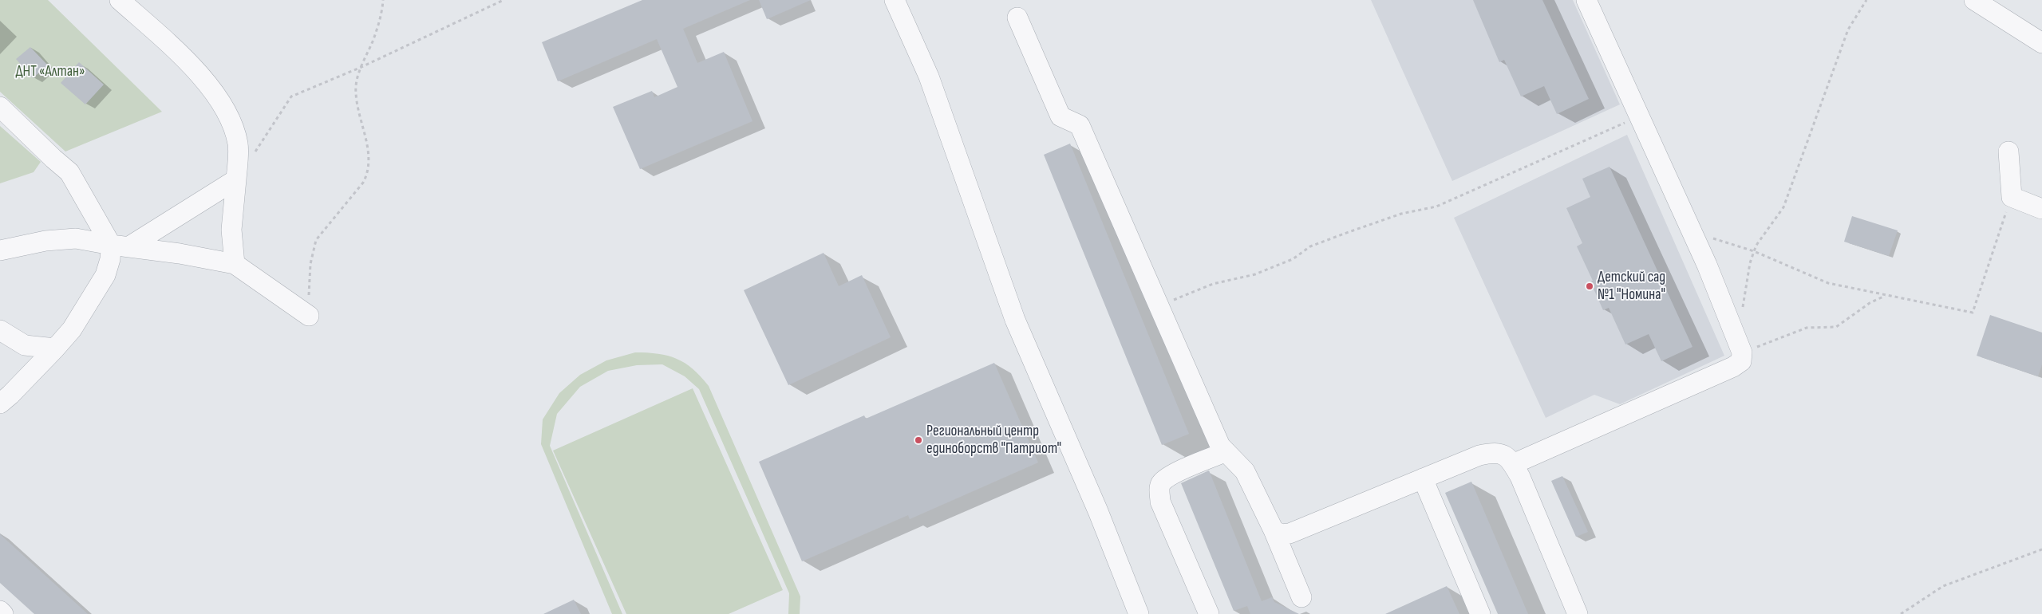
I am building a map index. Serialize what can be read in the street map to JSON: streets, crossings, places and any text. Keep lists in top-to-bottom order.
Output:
{
  "parks": ["ДНТ «Алтан»"],
  "places": ["Детский сад №1 \"Номина\"", "Региональный центр единоборств \"Патриот\""]
}
